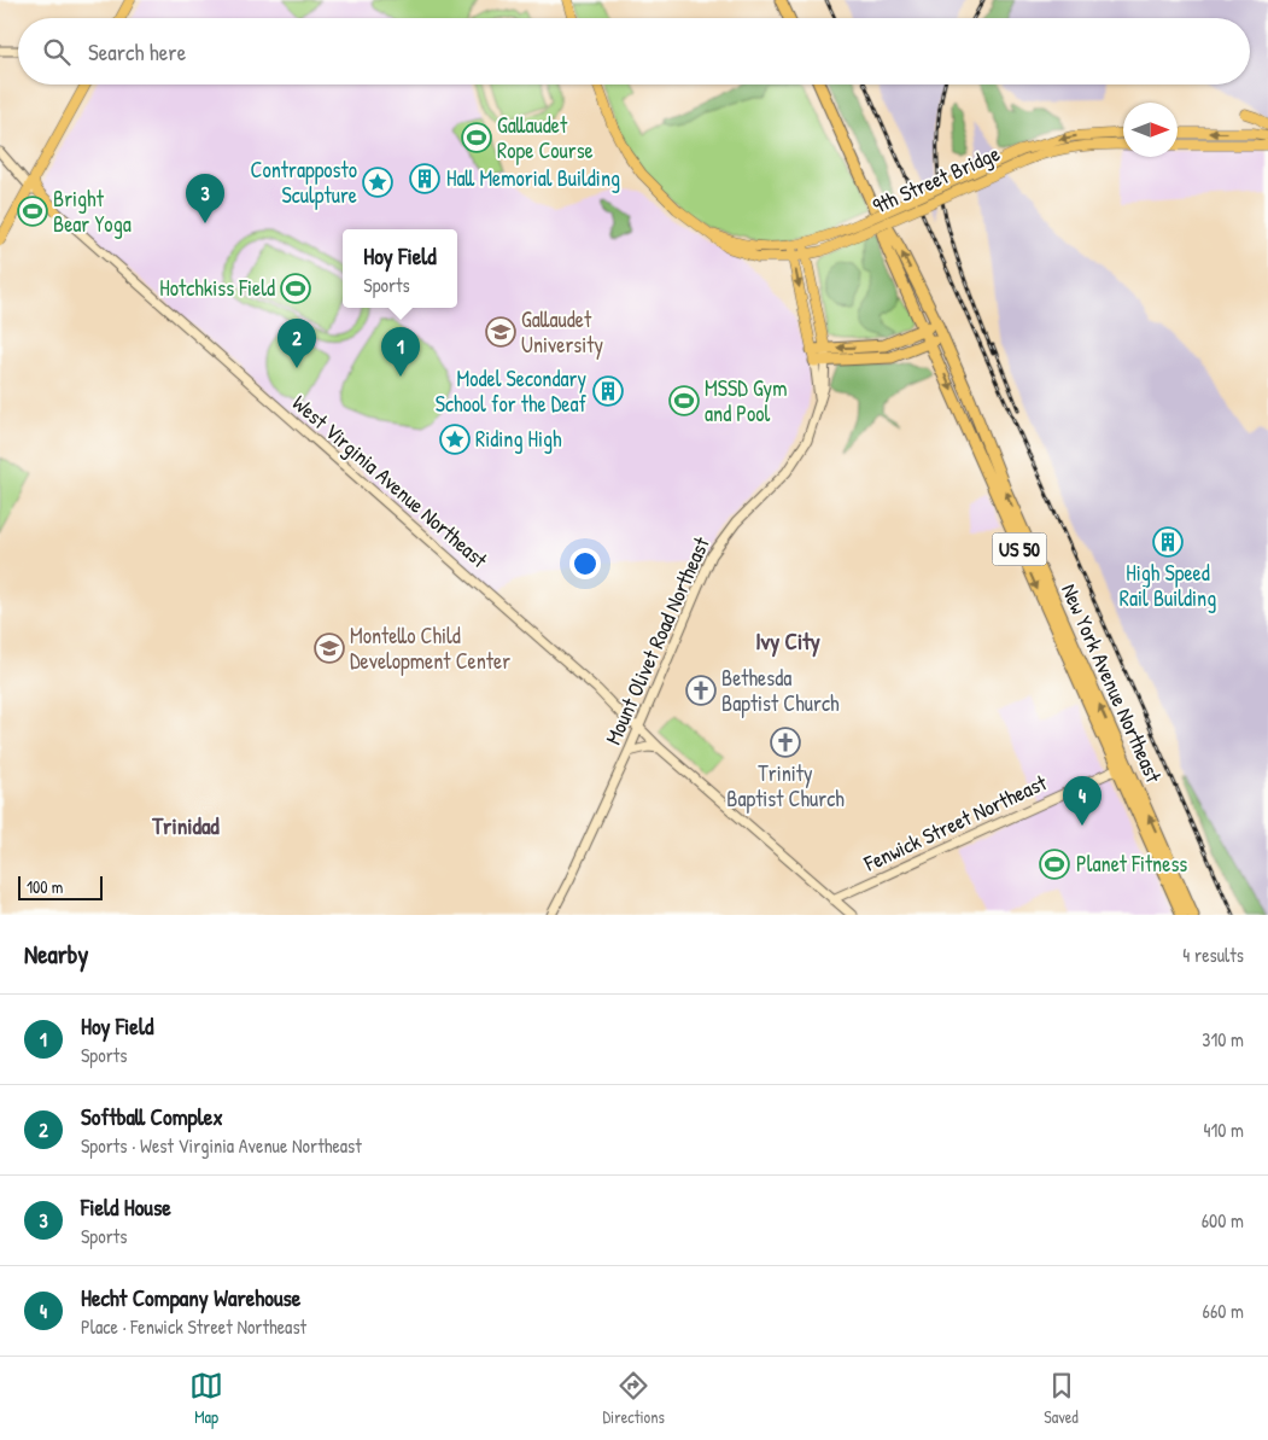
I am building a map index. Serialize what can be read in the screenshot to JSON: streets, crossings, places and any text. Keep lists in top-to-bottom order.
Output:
{
  "streets": {
    "highway": ["US 50", "New York Avenue Northeast"],
    "main road": ["9th Street Bridge", "Mount Olivet Road Northeast"],
    "street": ["West Virginia Avenue Northeast", "Fenwick Street Northeast"]
  },
  "crossings": [
    ["West Virginia Avenue Northeast", "Mount Olivet Road Northeast"],
    ["West Virginia Avenue Northeast", "Fenwick Street Northeast"],
    ["New York Avenue Northeast", "Fenwick Street Northeast"]
  ],
  "districts": ["Ivy City", "Trinidad"],
  "places": {
    "sports": [
      "Gallaudet Rope Course",
      "Bright Bear Yoga",
      "Hotchkiss Field",
      "MSSD Gym and Pool",
      "Planet Fitness"
    ],
    "building": ["Hall Memorial Building", "Model Secondary School for the Deaf", "High Speed Rail Building"],
    "place": ["Contrapposto Sculpture", "Riding High"],
    "school or university": ["Gallaudet University", "Montello Child Development Center"],
    "church": ["Bethesda Baptist Church", "Trinity Baptist Church"]
  },
  "scale_bar": "100 m",
  "north": "right",
  "page": {
    "search": "Search here",
    "pins": [
      "3",
      "2",
      "1",
      "4"
    ],
    "popup": ["Hoy Field", "Sports"],
    "scale": "100 m",
    "heading": ["Nearby", "4 results"],
    "list": [
      {
        "mark": "1",
        "name": "Hoy Field",
        "note": "Sports",
        "value": "310 m"
      },
      {
        "mark": "2",
        "name": "Softball Complex",
        "note": "Sports · West Virginia Avenue Northeast",
        "value": "410 m"
      },
      {
        "mark": "3",
        "name": "Field House",
        "note": "Sports",
        "value": "600 m"
      },
      {
        "mark": "4",
        "name": "Hecht Company Warehouse",
        "note": "Place · Fenwick Street Northeast",
        "value": "660 m"
      }
    ],
    "nav": ["Map", "Directions", "Saved"]
  }
}
